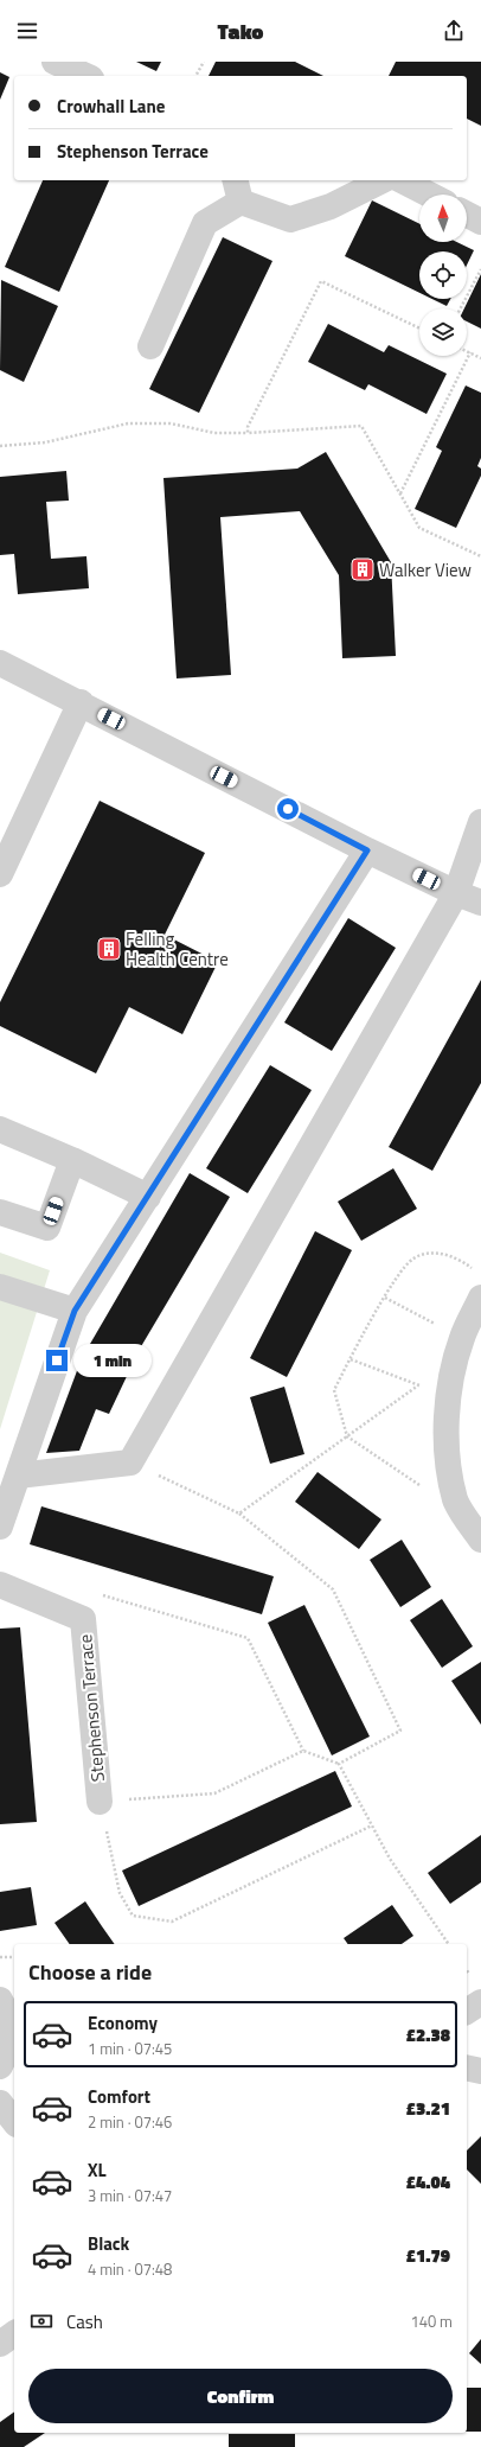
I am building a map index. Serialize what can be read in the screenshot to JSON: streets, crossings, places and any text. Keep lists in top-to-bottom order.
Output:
{
  "streets": {
    "street": ["Stephenson Terrace"]
  },
  "places": {
    "building": ["Walker View", "Felling Health Centre"]
  },
  "north": "top",
  "page": {
    "header": "Tako",
    "banner": ["Crowhall Lane", "Stephenson Terrace"],
    "bubble": "1 min",
    "heading": "Choose a ride",
    "list": [
      {
        "name": "Economy",
        "note": "1 min · 07:45",
        "value": "£2.38"
      },
      {
        "name": "Comfort",
        "note": "2 min · 07:46",
        "value": "£3.21"
      },
      {
        "name": "XL",
        "note": "3 min · 07:47",
        "value": "£4.04"
      },
      {
        "name": "Black",
        "note": "4 min · 07:48",
        "value": "£1.79"
      }
    ],
    "pay": ["Cash", "140 m"],
    "buttons": "Confirm"
  }
}
